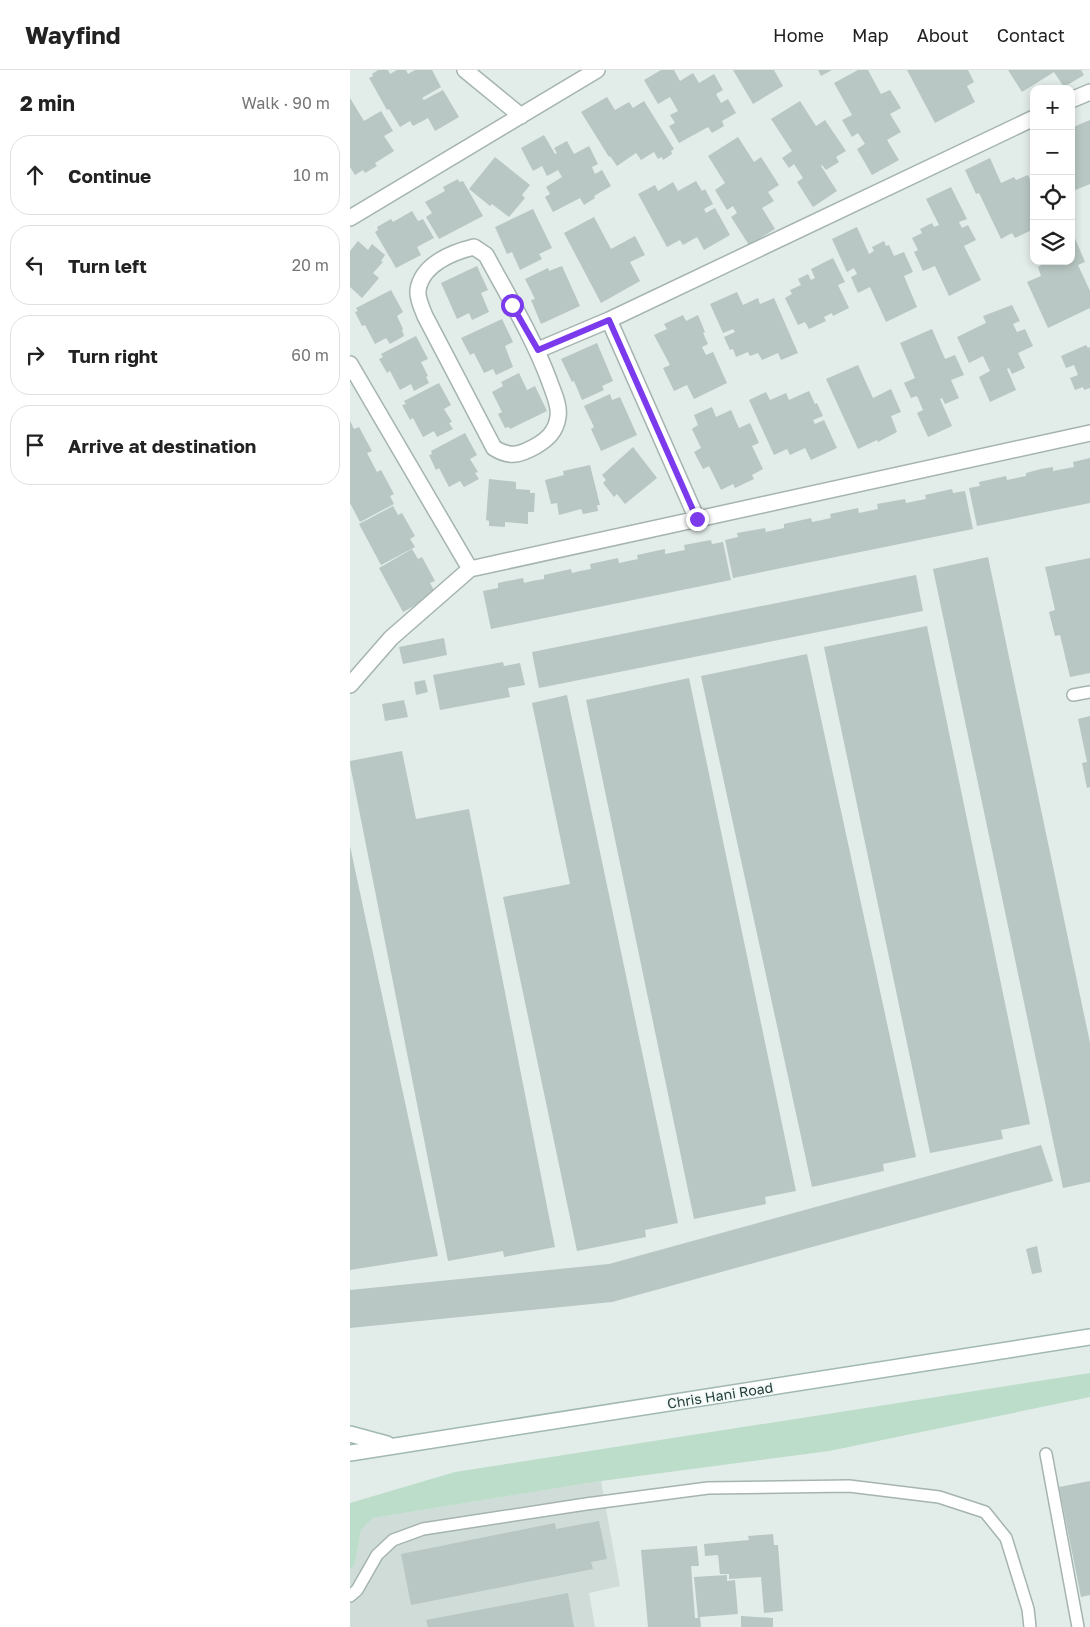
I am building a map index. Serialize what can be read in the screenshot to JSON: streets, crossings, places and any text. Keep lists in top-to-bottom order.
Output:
{
  "streets": {
    "street": ["Chris Hani Road"]
  },
  "page": {
    "header": "Wayfind",
    "nav": [
      "Home",
      "Map",
      "About",
      "Contact"
    ],
    "heading": ["2 min", "Walk · 90 m"],
    "map_buttons": ["+", "−"],
    "list": [
      ["Continue", "10 m"],
      ["Turn left", "20 m"],
      ["Turn right", "60 m"],
      "Arrive at destination"
    ]
  }
}
